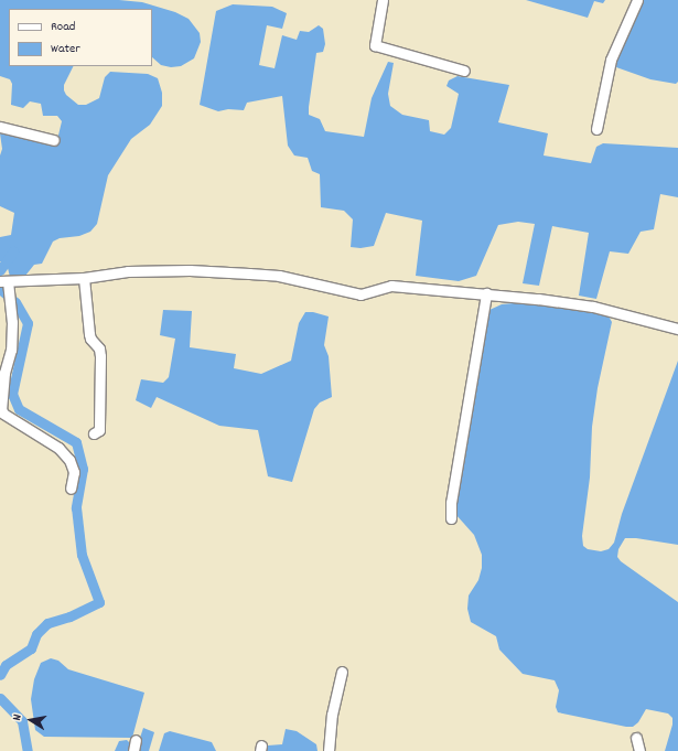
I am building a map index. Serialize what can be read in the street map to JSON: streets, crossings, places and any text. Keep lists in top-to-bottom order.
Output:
{
  "legend": ["Road", "Water"],
  "north": "left"
}
